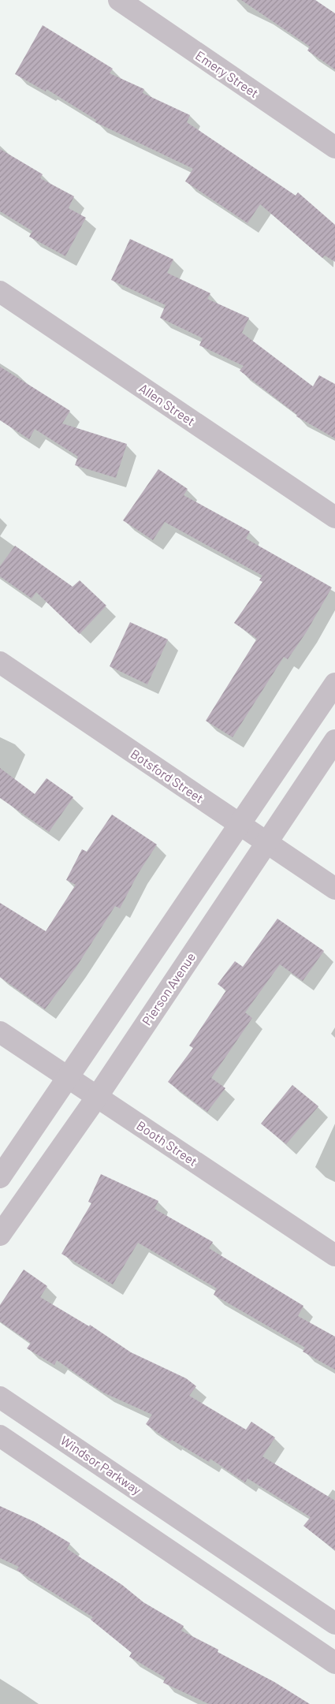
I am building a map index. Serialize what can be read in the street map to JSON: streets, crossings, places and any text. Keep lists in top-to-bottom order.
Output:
{
  "streets": {
    "street": [
      "Emery Street",
      "Allen Street",
      "Botsford Street",
      "Pierson Avenue",
      "Booth Street",
      "Windsor Parkway"
    ]
  },
  "crossings": [
    ["Botsford Street", "Pierson Avenue"],
    ["Pierson Avenue", "Booth Street"]
  ]
}
